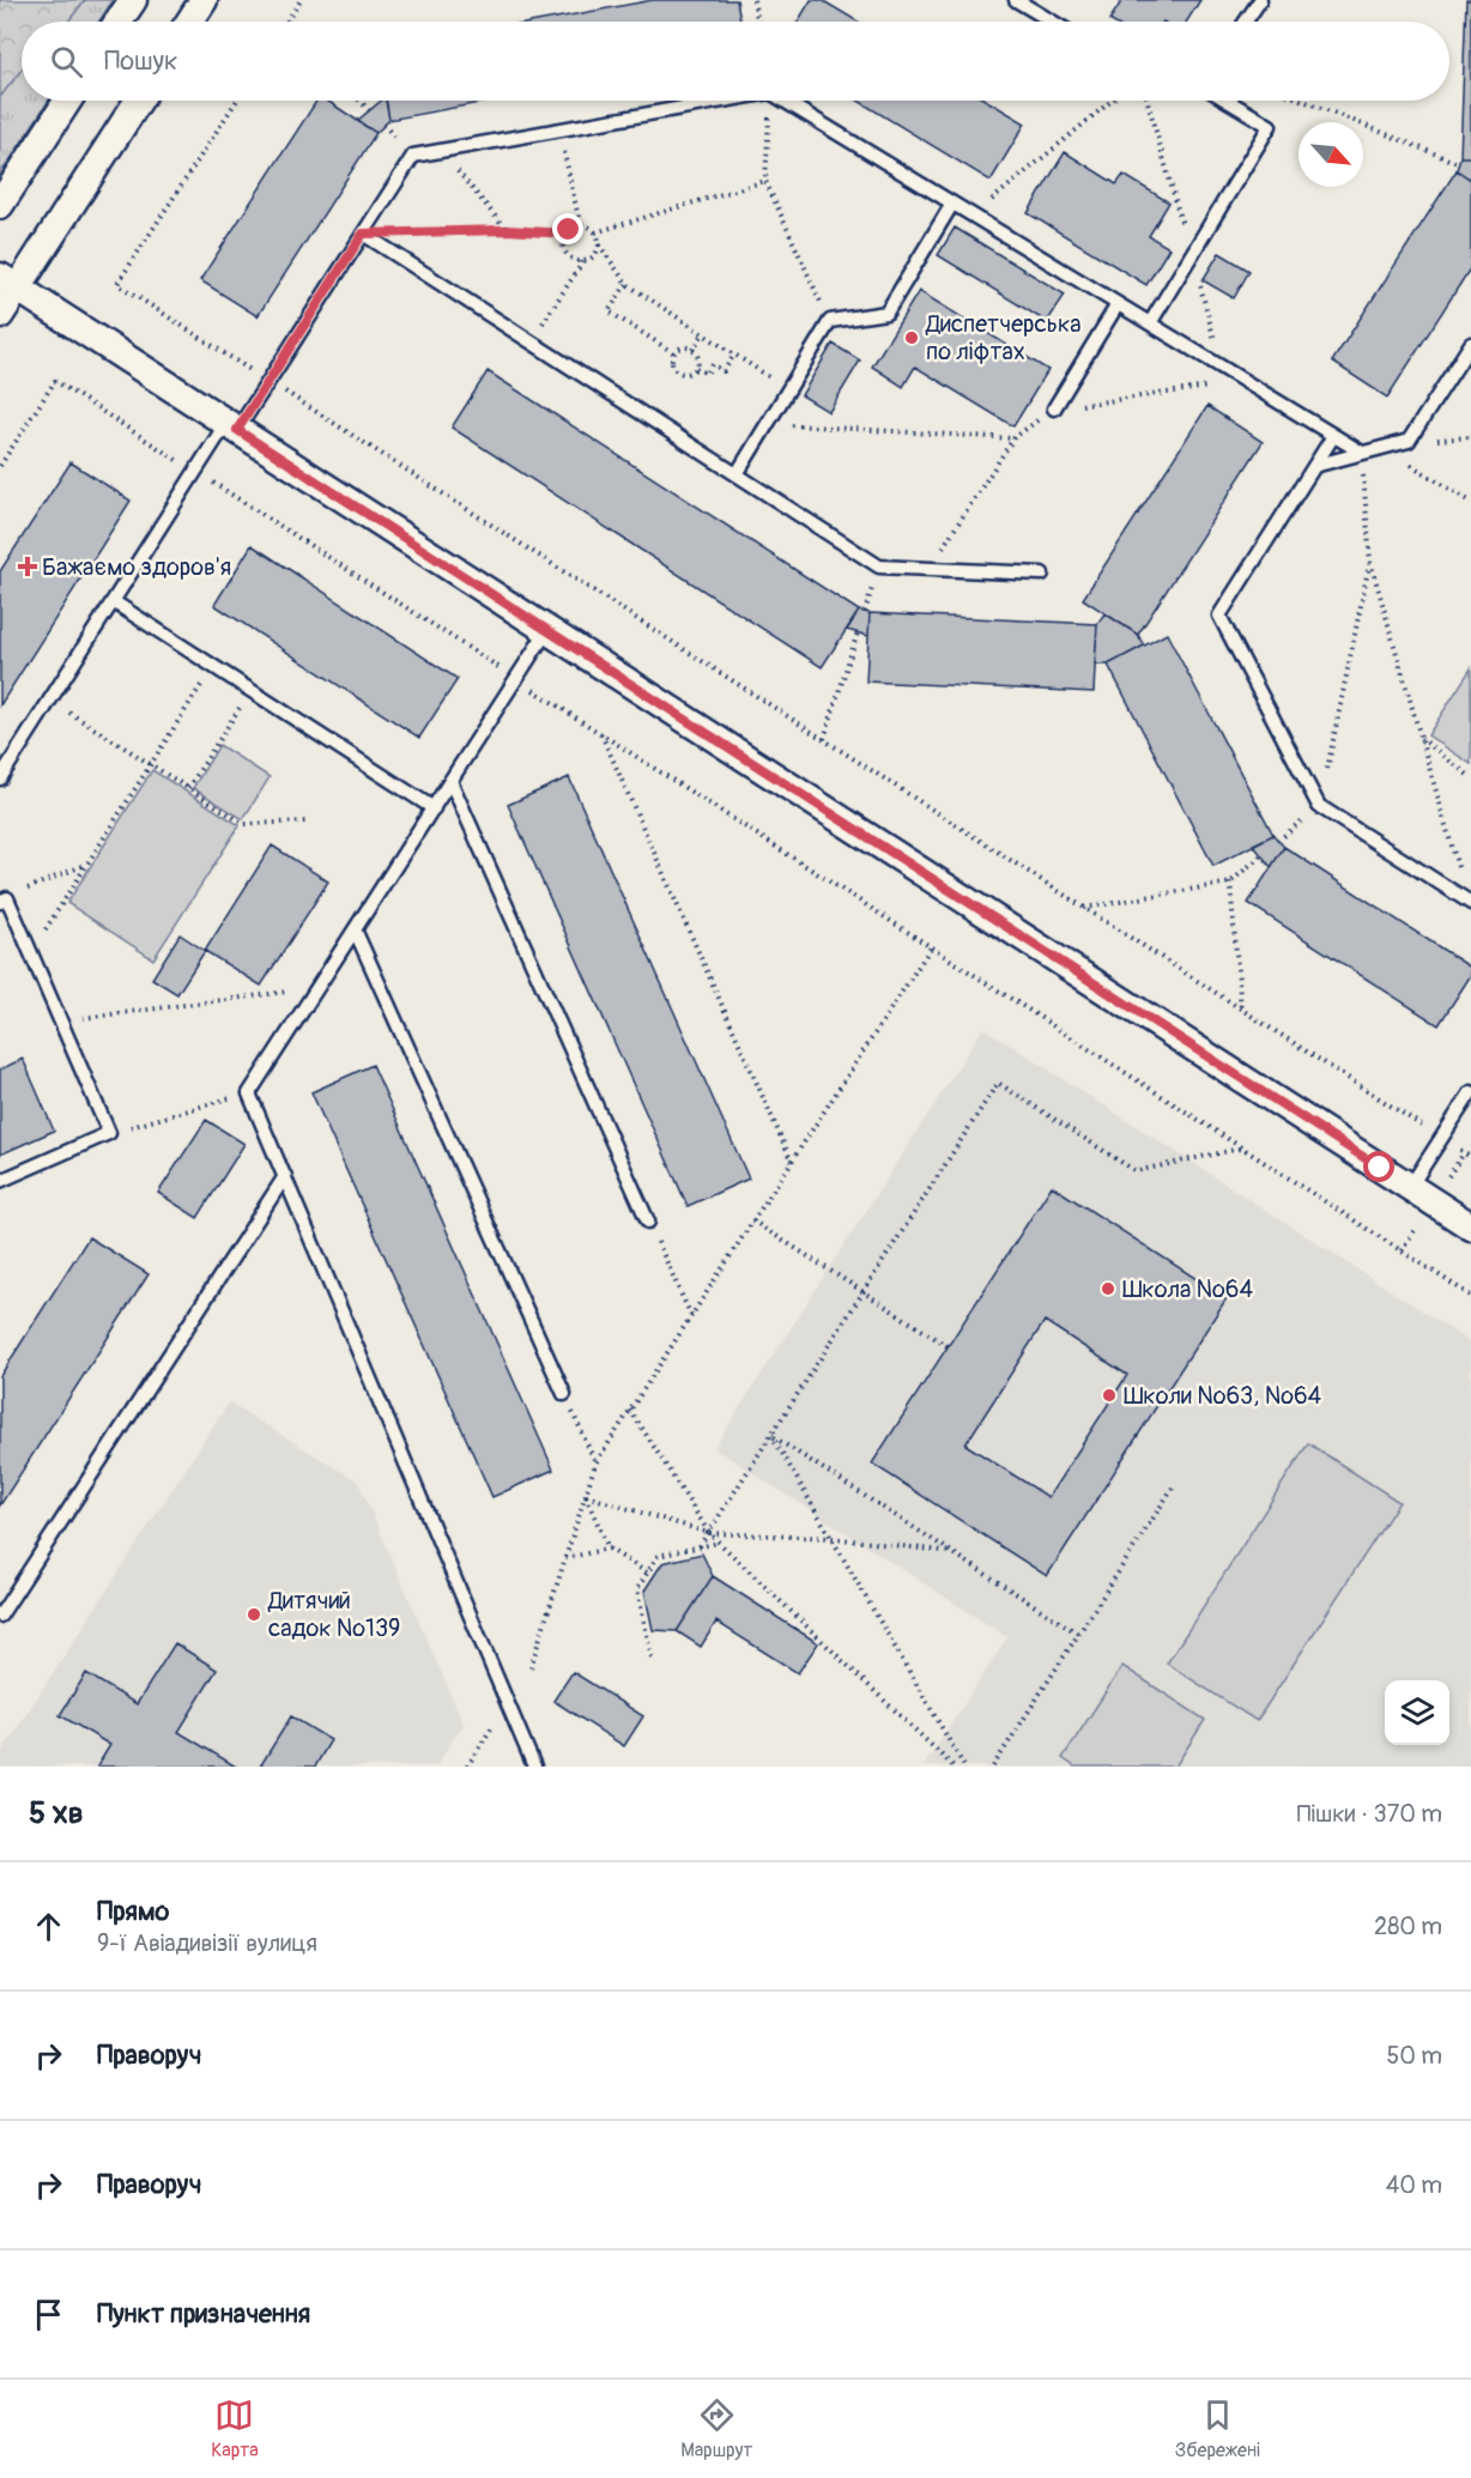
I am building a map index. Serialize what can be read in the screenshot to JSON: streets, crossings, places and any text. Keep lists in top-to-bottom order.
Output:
{
  "places": {
    "other": [
      "Диспетчерська по ліфтах",
      "Школа №64",
      "Школи №63, №64",
      "Дитячий садок №139"
    ],
    "health": ["Бажаємо здоров'я"]
  },
  "north": "bottom right",
  "page": {
    "search": "Пошук",
    "heading": ["5 хв", "Пішки · 370 m"],
    "list": [
      ["Прямо", "9-ї Авіадивізії вулиця", "280 m"],
      ["Праворуч", "50 m"],
      ["Праворуч", "40 m"],
      "Пункт призначення"
    ],
    "nav": ["Карта", "Маршрут", "Збережені"]
  }
}
